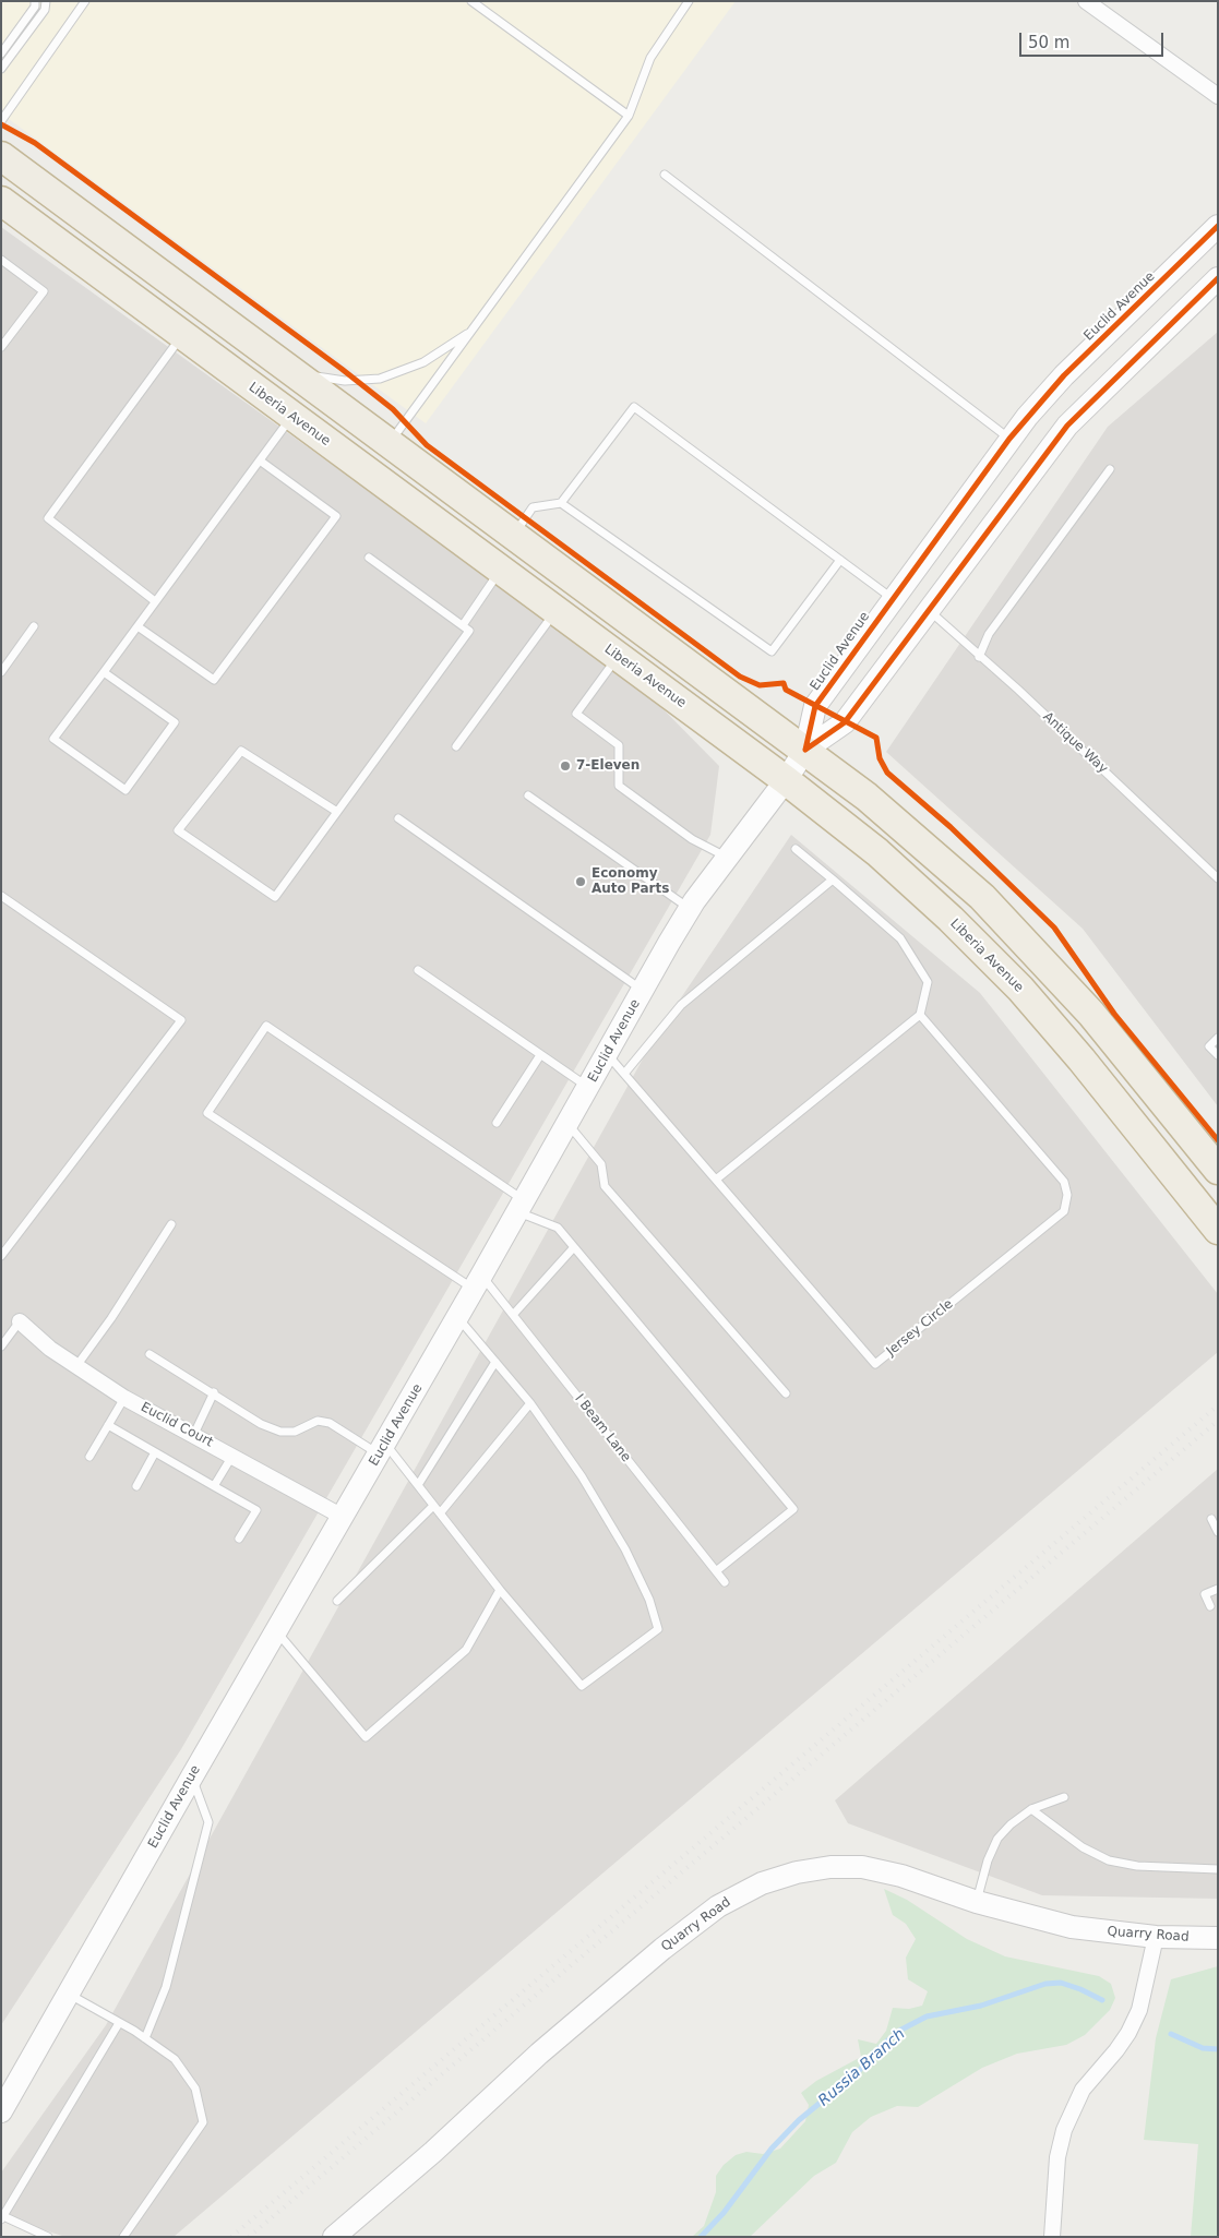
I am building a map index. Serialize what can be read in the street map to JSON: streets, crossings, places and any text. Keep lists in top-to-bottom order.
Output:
{
  "streets": {
    "highway": ["Liberia Avenue"],
    "street": ["Euclid Avenue", "Euclid Court", "Quarry Road"],
    "lane": ["Antique Way", "Jersey Circle", "I Beam Lane"]
  },
  "crossings": [
    ["Euclid Avenue", "Liberia Avenue"],
    ["Euclid Avenue", "Antique Way"],
    ["Euclid Avenue", "Jersey Circle"],
    ["Euclid Avenue", "Euclid Court"],
    ["Euclid Avenue", "I Beam Lane"]
  ],
  "water": ["Russia Branch"],
  "places": ["7-Eleven", "Economy Auto Parts"],
  "scale_bar": "50 m"
}
